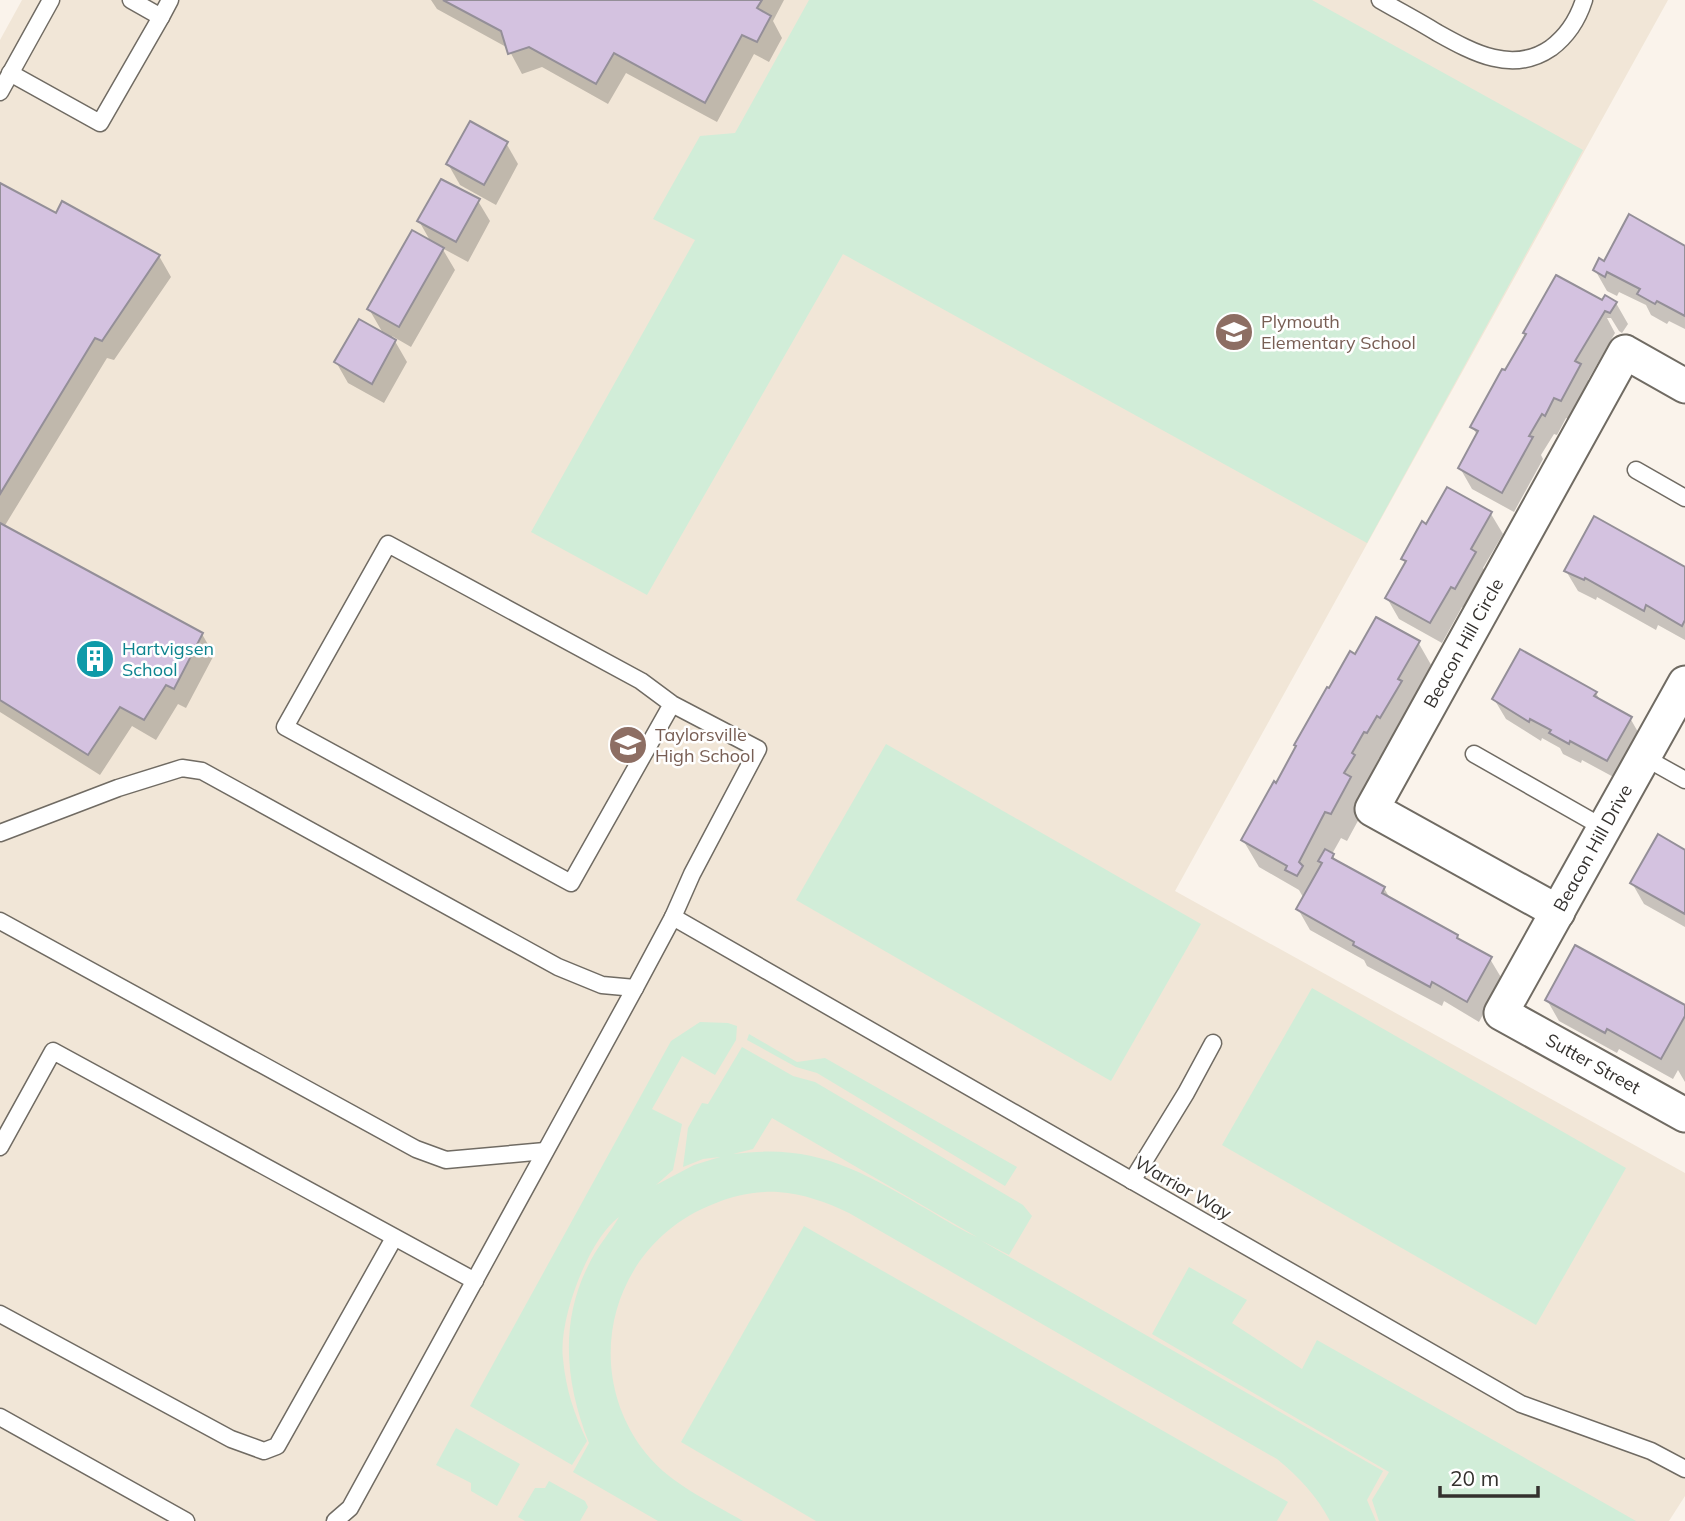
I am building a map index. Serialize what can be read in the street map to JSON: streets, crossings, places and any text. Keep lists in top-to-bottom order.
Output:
{
  "streets": {
    "street": ["Beacon Hill Circle", "Beacon Hill Drive", "Sutter Street"],
    "lane": ["Warrior Way"]
  },
  "crossings": [
    ["Beacon Hill Circle", "Beacon Hill Drive"],
    ["Beacon Hill Drive", "Sutter Street"]
  ],
  "places": {
    "school or university": ["Plymouth Elementary School", "Taylorsville High School"],
    "building": ["Hartvigsen School"]
  },
  "scale_bar": "20 m"
}
